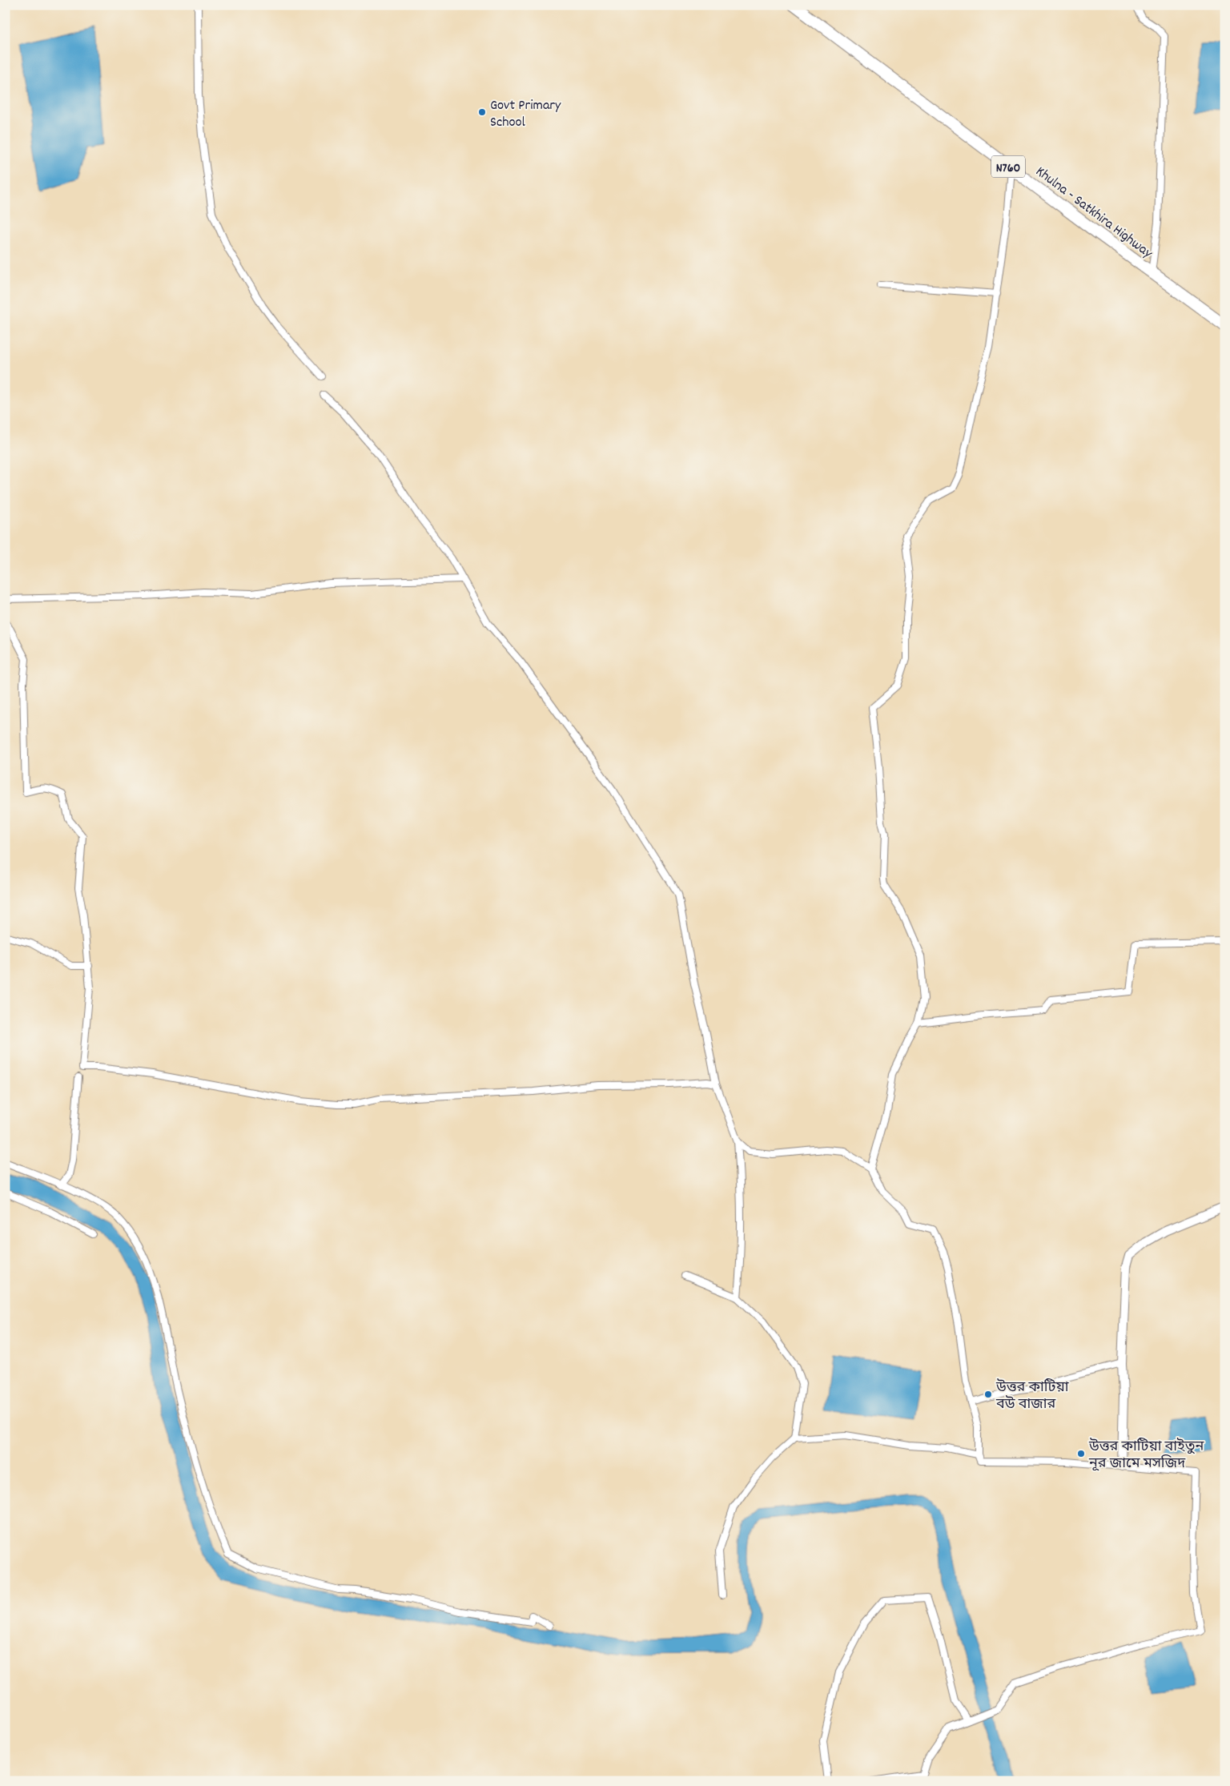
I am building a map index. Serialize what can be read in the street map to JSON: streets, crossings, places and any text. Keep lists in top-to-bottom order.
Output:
{
  "streets": {
    "highway": ["N760", "Khulna - Satkhira Highway"]
  },
  "places": ["Govt Primary School", "উত্তর কাটিয়া বউ বাজার", "উত্তর কাটিয়া বাইতুন নূর জামে মসজিদ"]
}
